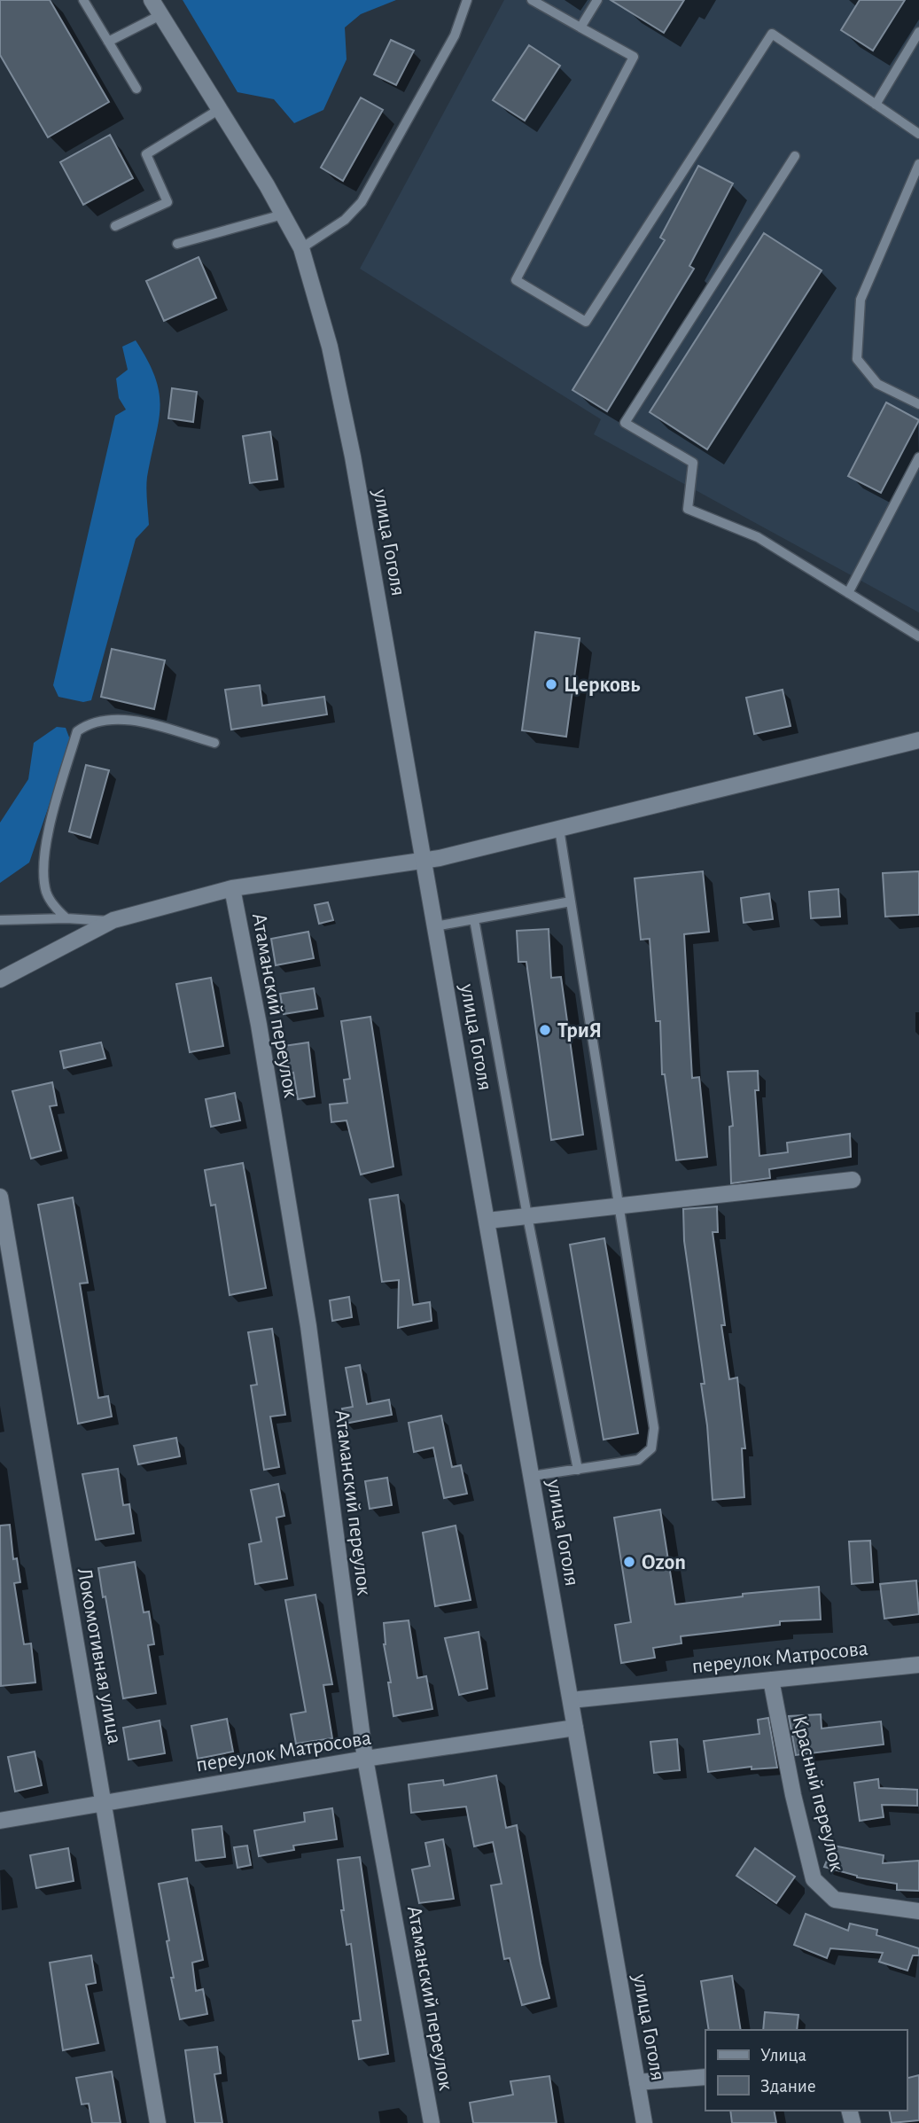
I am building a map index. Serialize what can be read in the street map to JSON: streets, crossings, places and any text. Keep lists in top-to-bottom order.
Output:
{
  "streets": {
    "street": [
      "улица Гоголя",
      "Атаманский переулок",
      "Локомотивная улица",
      "переулок Матросова",
      "Красный переулок"
    ]
  },
  "crossings": [
    ["улица Гоголя", "переулок Матросова"],
    ["Атаманский переулок", "переулок Матросова"],
    ["Локомотивная улица", "переулок Матросова"],
    ["переулок Матросова", "Красный переулок"]
  ],
  "places": ["Церковь", "ТриЯ", "Ozon"],
  "legend": ["Улица", "Здание"]
}
